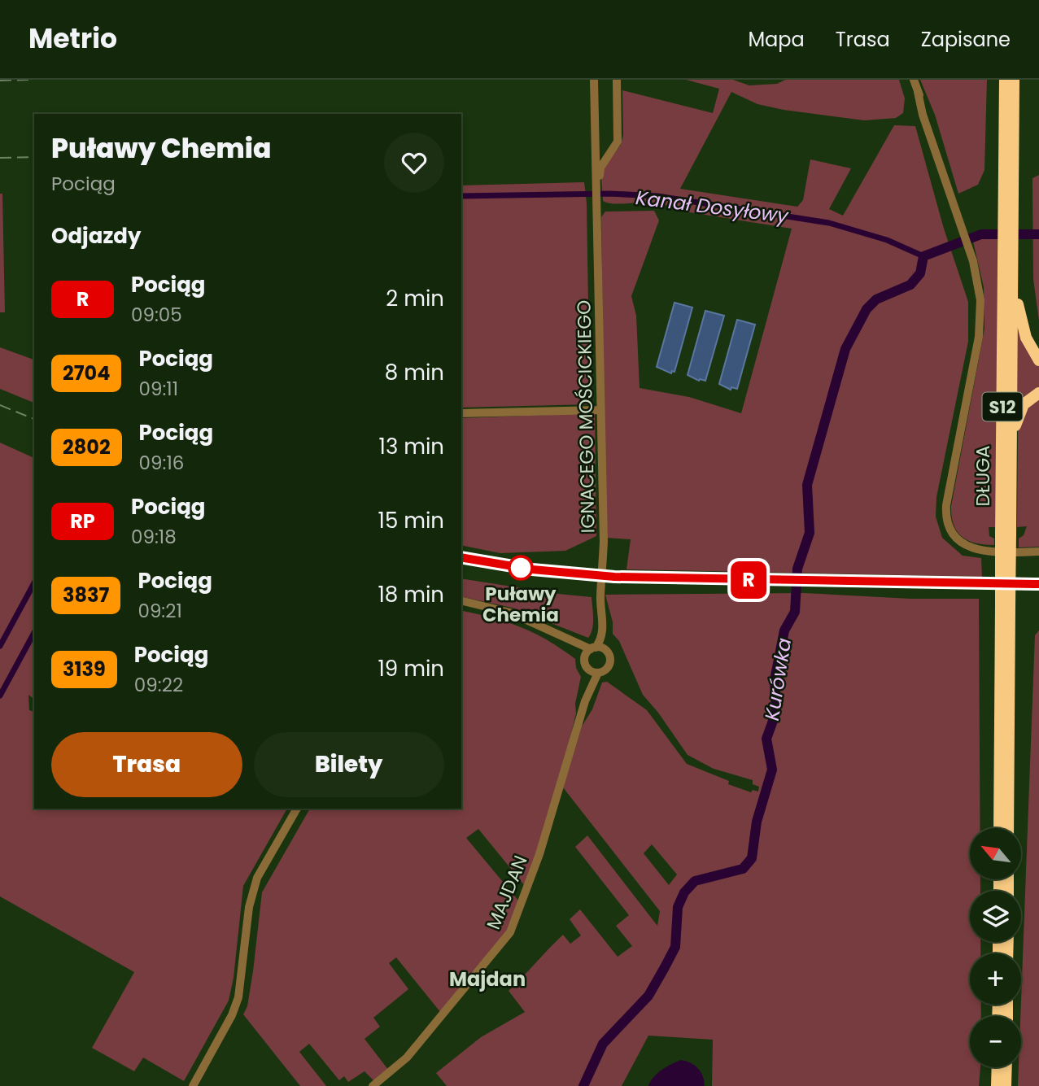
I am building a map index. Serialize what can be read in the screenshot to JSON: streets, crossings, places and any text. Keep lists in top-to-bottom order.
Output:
{
  "streets": {
    "highway": ["S12", "DŁUGA"],
    "street": ["IGNACEGO MOŚCICKIEGO", "MAJDAN"]
  },
  "crossings": [
    ["S12", "DŁUGA"],
    ["IGNACEGO MOŚCICKIEGO", "MAJDAN"]
  ],
  "districts": ["Majdan"],
  "water": ["Kanał Dosyłowy", "Kurówka"],
  "places": ["Puławy Chemia"],
  "north": "top left",
  "page": {
    "header": "Metrio",
    "nav": ["Mapa", "Trasa", "Zapisane"],
    "on_map": "R",
    "heading": [
      ["Puławy Chemia", "Pociąg"],
      "Odjazdy"
    ],
    "list": [
      {
        "mark": "R",
        "name": "Pociąg",
        "note": "09:05",
        "value": "2 min"
      },
      {
        "mark": "2704",
        "name": "Pociąg",
        "note": "09:11",
        "value": "8 min"
      },
      {
        "mark": "2802",
        "name": "Pociąg",
        "note": "09:16",
        "value": "13 min"
      },
      {
        "mark": "RP",
        "name": "Pociąg",
        "note": "09:18",
        "value": "15 min"
      },
      {
        "mark": "3837",
        "name": "Pociąg",
        "note": "09:21",
        "value": "18 min"
      },
      {
        "mark": "3139",
        "name": "Pociąg",
        "note": "09:22",
        "value": "19 min"
      }
    ],
    "buttons": ["Trasa", "Bilety"],
    "map_buttons": ["+", "−"]
  }
}
